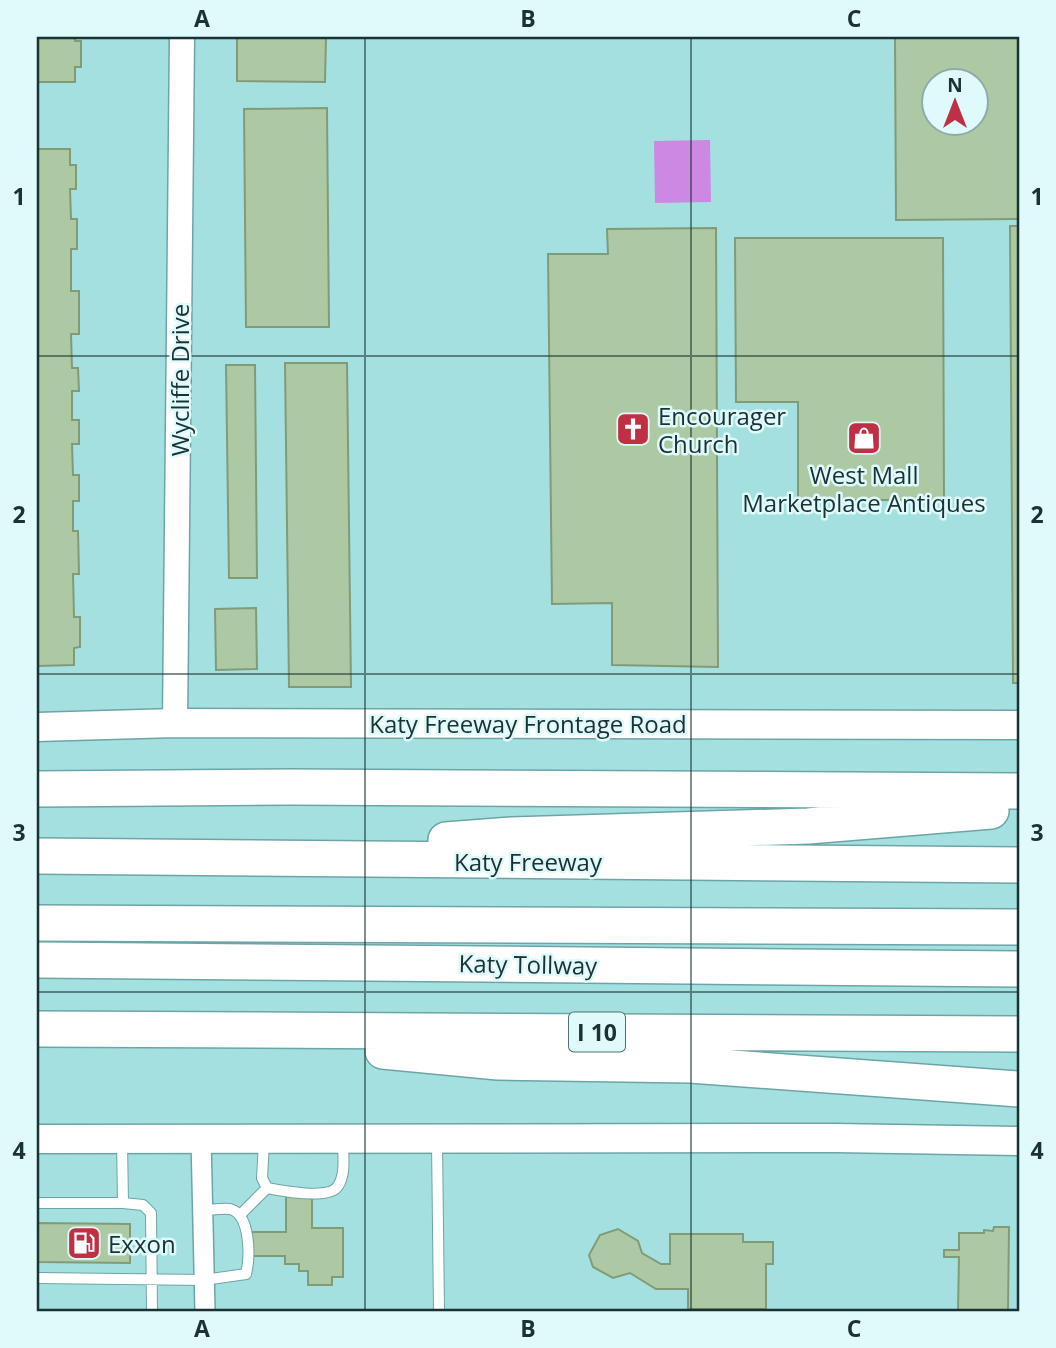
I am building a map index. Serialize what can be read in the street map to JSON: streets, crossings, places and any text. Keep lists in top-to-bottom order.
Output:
{
  "streets": {
    "highway": ["Katy Freeway", "Katy Tollway", "I 10"],
    "main road": ["Katy Freeway Frontage Road"],
    "street": ["Wycliffe Drive"]
  },
  "crossings": [
    ["Wycliffe Drive", "Katy Freeway Frontage Road"]
  ],
  "places": {
    "church": ["Encourager Church"],
    "shop": ["West Mall Marketplace Antiques"],
    "fuel station": ["Exxon"]
  },
  "north": "top",
  "grid": {
    "columns": ["A", "B", "C"],
    "rows": [
      "1",
      "2",
      "3",
      "4"
    ]
  }
}
